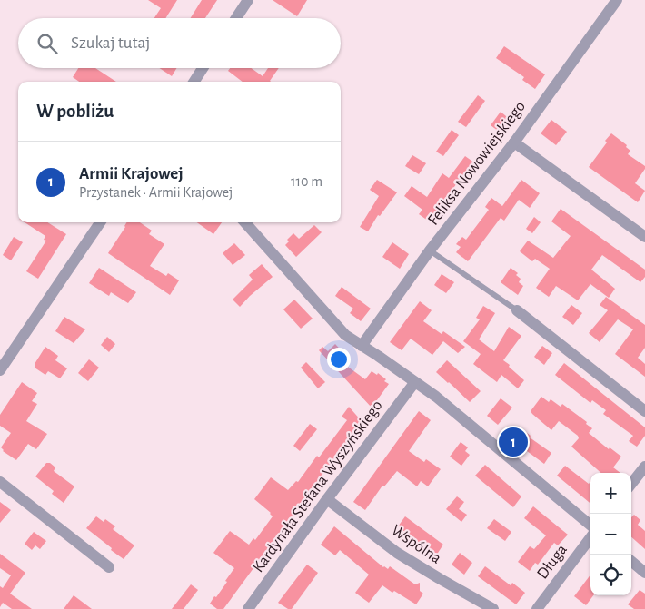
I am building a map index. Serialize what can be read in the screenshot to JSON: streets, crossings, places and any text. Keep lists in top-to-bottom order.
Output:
{
  "streets": {
    "street": [
      "Feliksa Nowowiejskiego",
      "Kardynała Stefana Wyszyńskiego",
      "Wspólna",
      "Długa"
    ]
  },
  "crossings": [
    ["Kardynała Stefana Wyszyńskiego", "Wspólna"]
  ],
  "page": {
    "search": "Szukaj tutaj",
    "heading": "W pobliżu",
    "list": [
      {
        "mark": "1",
        "name": "Armii Krajowej",
        "note": "Przystanek · Armii Krajowej",
        "value": "110 m"
      }
    ],
    "pins": "1",
    "map_buttons": ["+", "−"]
  }
}
